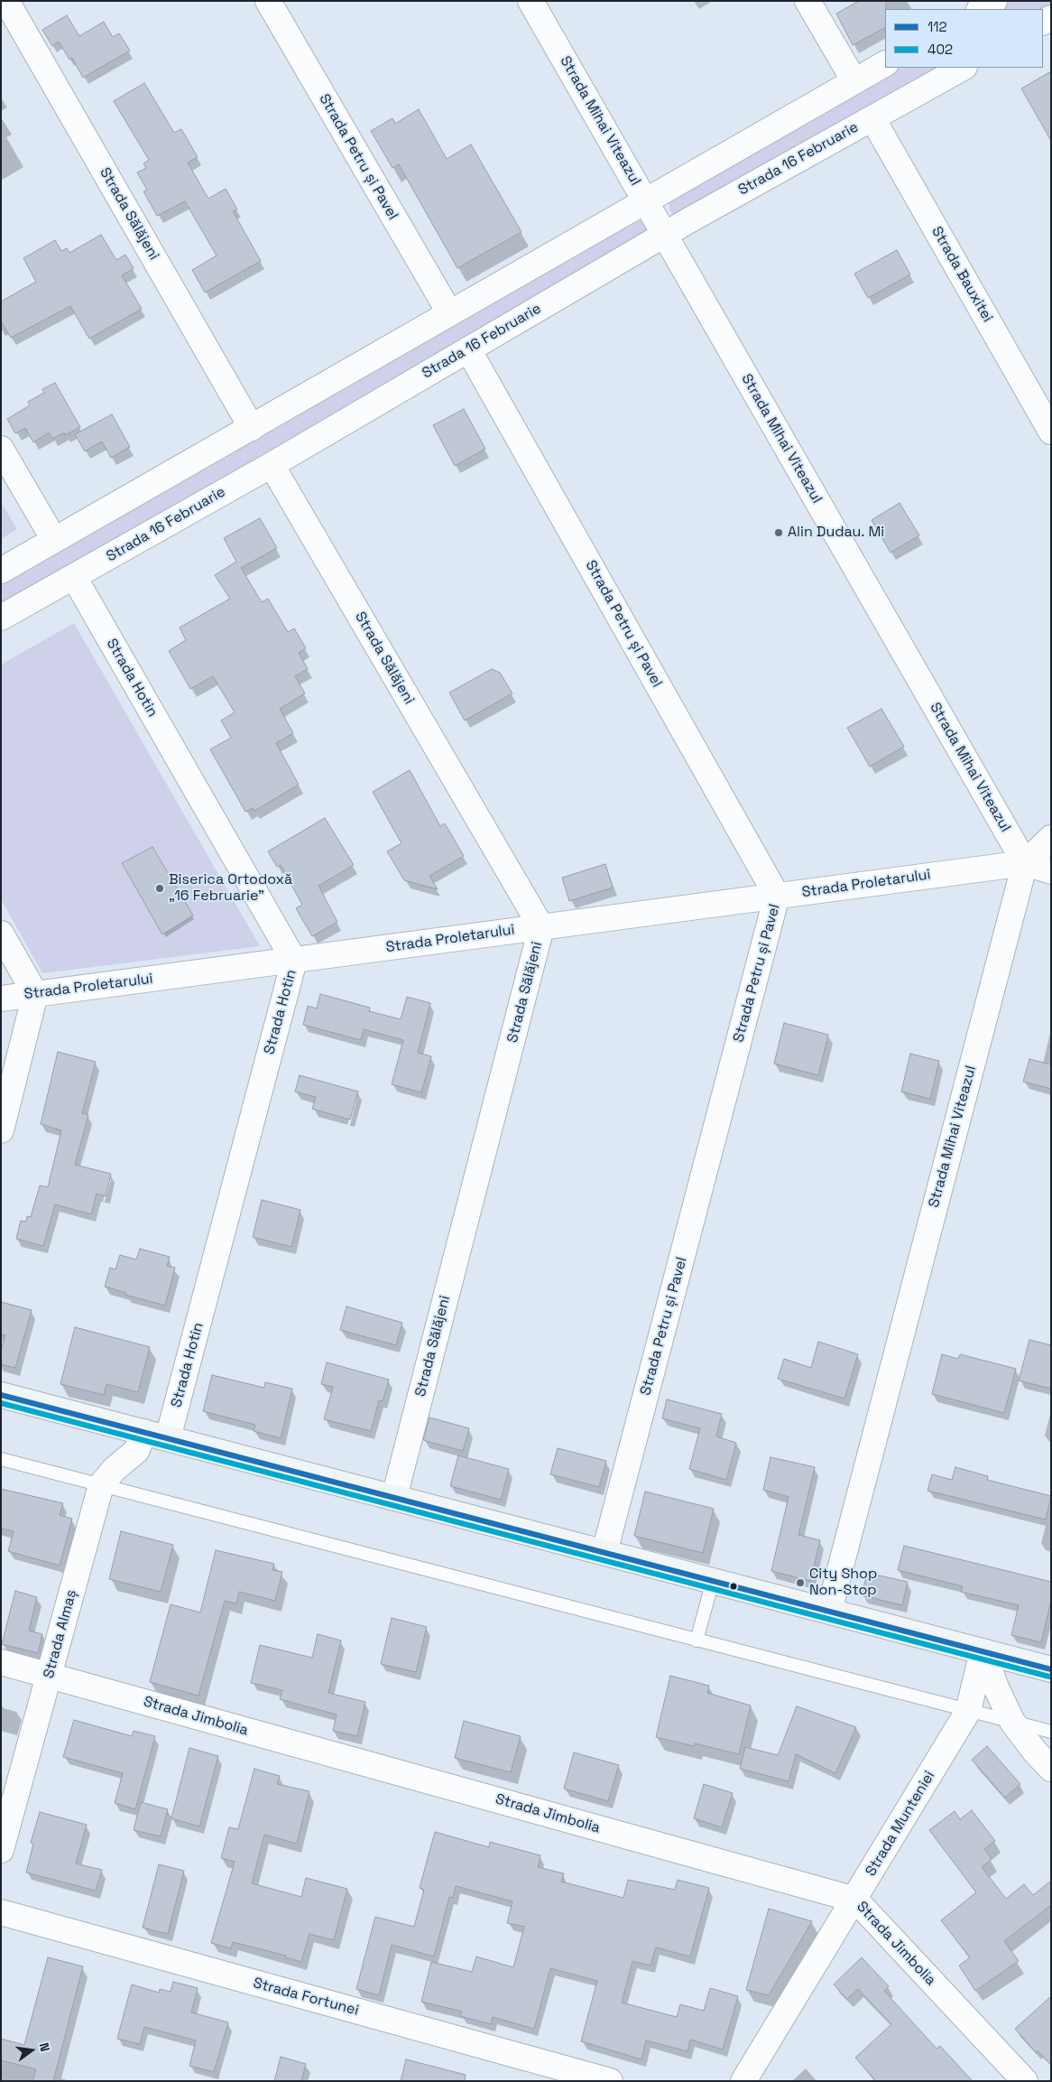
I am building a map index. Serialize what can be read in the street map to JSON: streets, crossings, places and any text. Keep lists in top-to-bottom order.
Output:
{
  "streets": {
    "street": [
      "Strada Mihai Viteazul",
      "Strada Petru și Pavel",
      "Strada 16 Februarie",
      "Strada Sălăjeni",
      "Strada Bauxitei",
      "Strada Hotin",
      "Strada Proletarului",
      "Strada Almaș",
      "Strada Jimbolia",
      "Strada Munteniei",
      "Strada Fortunei"
    ]
  },
  "crossings": [
    ["Strada Mihai Viteazul", "Strada 16 Februarie"],
    ["Strada Mihai Viteazul", "Strada Proletarului"],
    ["Strada Petru și Pavel", "Strada 16 Februarie"],
    ["Strada Petru și Pavel", "Strada Proletarului"],
    ["Strada 16 Februarie", "Strada Sălăjeni"],
    ["Strada 16 Februarie", "Strada Bauxitei"],
    ["Strada 16 Februarie", "Strada Hotin"],
    ["Strada Sălăjeni", "Strada Proletarului"],
    ["Strada Hotin", "Strada Proletarului"],
    ["Strada Almaș", "Strada Jimbolia"],
    ["Strada Jimbolia", "Strada Munteniei"]
  ],
  "places": ["Alin Dudau. Mi", "Biserica Ortodoxă „16 Februarie”", "City Shop Non-Stop"],
  "lines": ["transit line 112", "transit line 402"],
  "legend": ["112", "402"],
  "north": "right"
}
